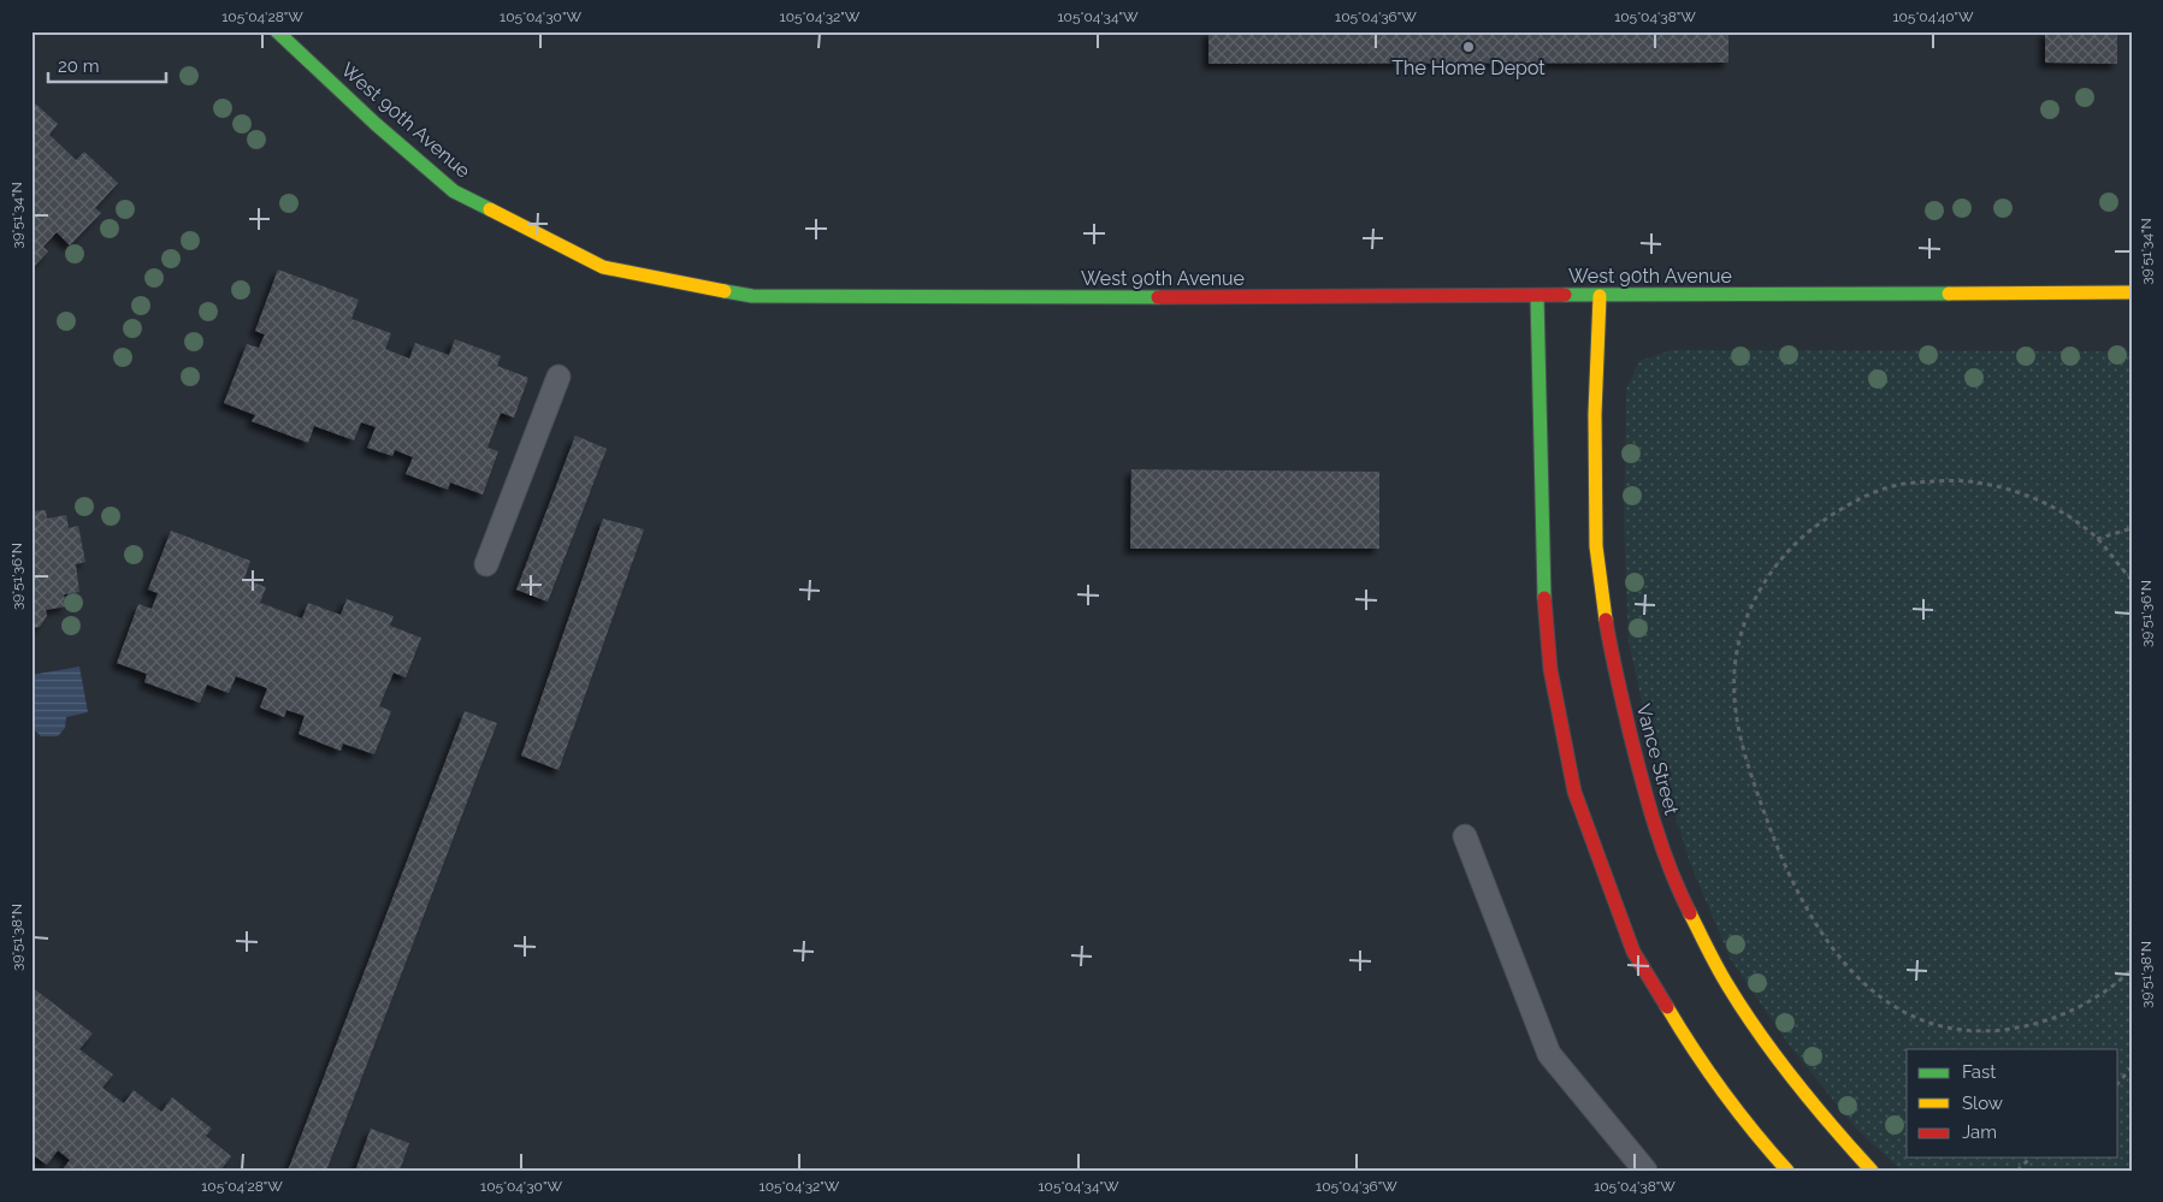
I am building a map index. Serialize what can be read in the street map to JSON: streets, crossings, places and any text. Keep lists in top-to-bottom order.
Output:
{
  "streets": {
    "street": ["West 90th Avenue", "Vance Street"]
  },
  "crossings": [
    ["West 90th Avenue", "Vance Street"]
  ],
  "places": ["The Home Depot"],
  "legend": ["Fast", "Slow", "Jam"],
  "scale_bar": "20 m",
  "coordinates": [
    "105°04'28\"W",
    "105°04'30\"W",
    "105°04'32\"W",
    "105°04'34\"W",
    "105°04'36\"W",
    "105°04'38\"W",
    "105°04'40\"W",
    "39°51'34\"N",
    "39°51'36\"N",
    "39°51'38\"N"
  ]
}
